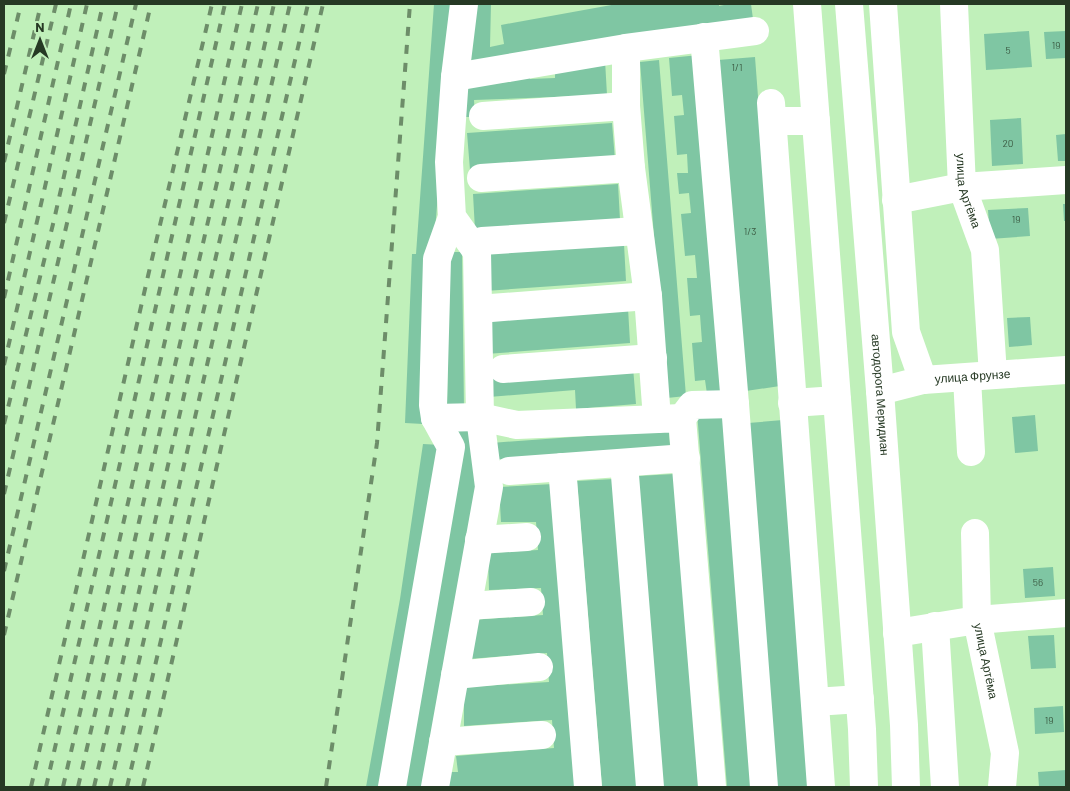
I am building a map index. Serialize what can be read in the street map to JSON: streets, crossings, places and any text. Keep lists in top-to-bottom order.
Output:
{
  "streets": {
    "main road": ["улица Артёма", "улица Фрунзе", "автодорога Меридиан"]
  },
  "crossings": [
    ["улица Артёма", "улица Фрунзе"],
    ["улица Фрунзе", "автодорога Меридиан"]
  ],
  "house_numbers": [
    "19",
    "5",
    "1/1",
    "20",
    "19",
    "1/3",
    "56",
    "19"
  ],
  "north": "top"
}
